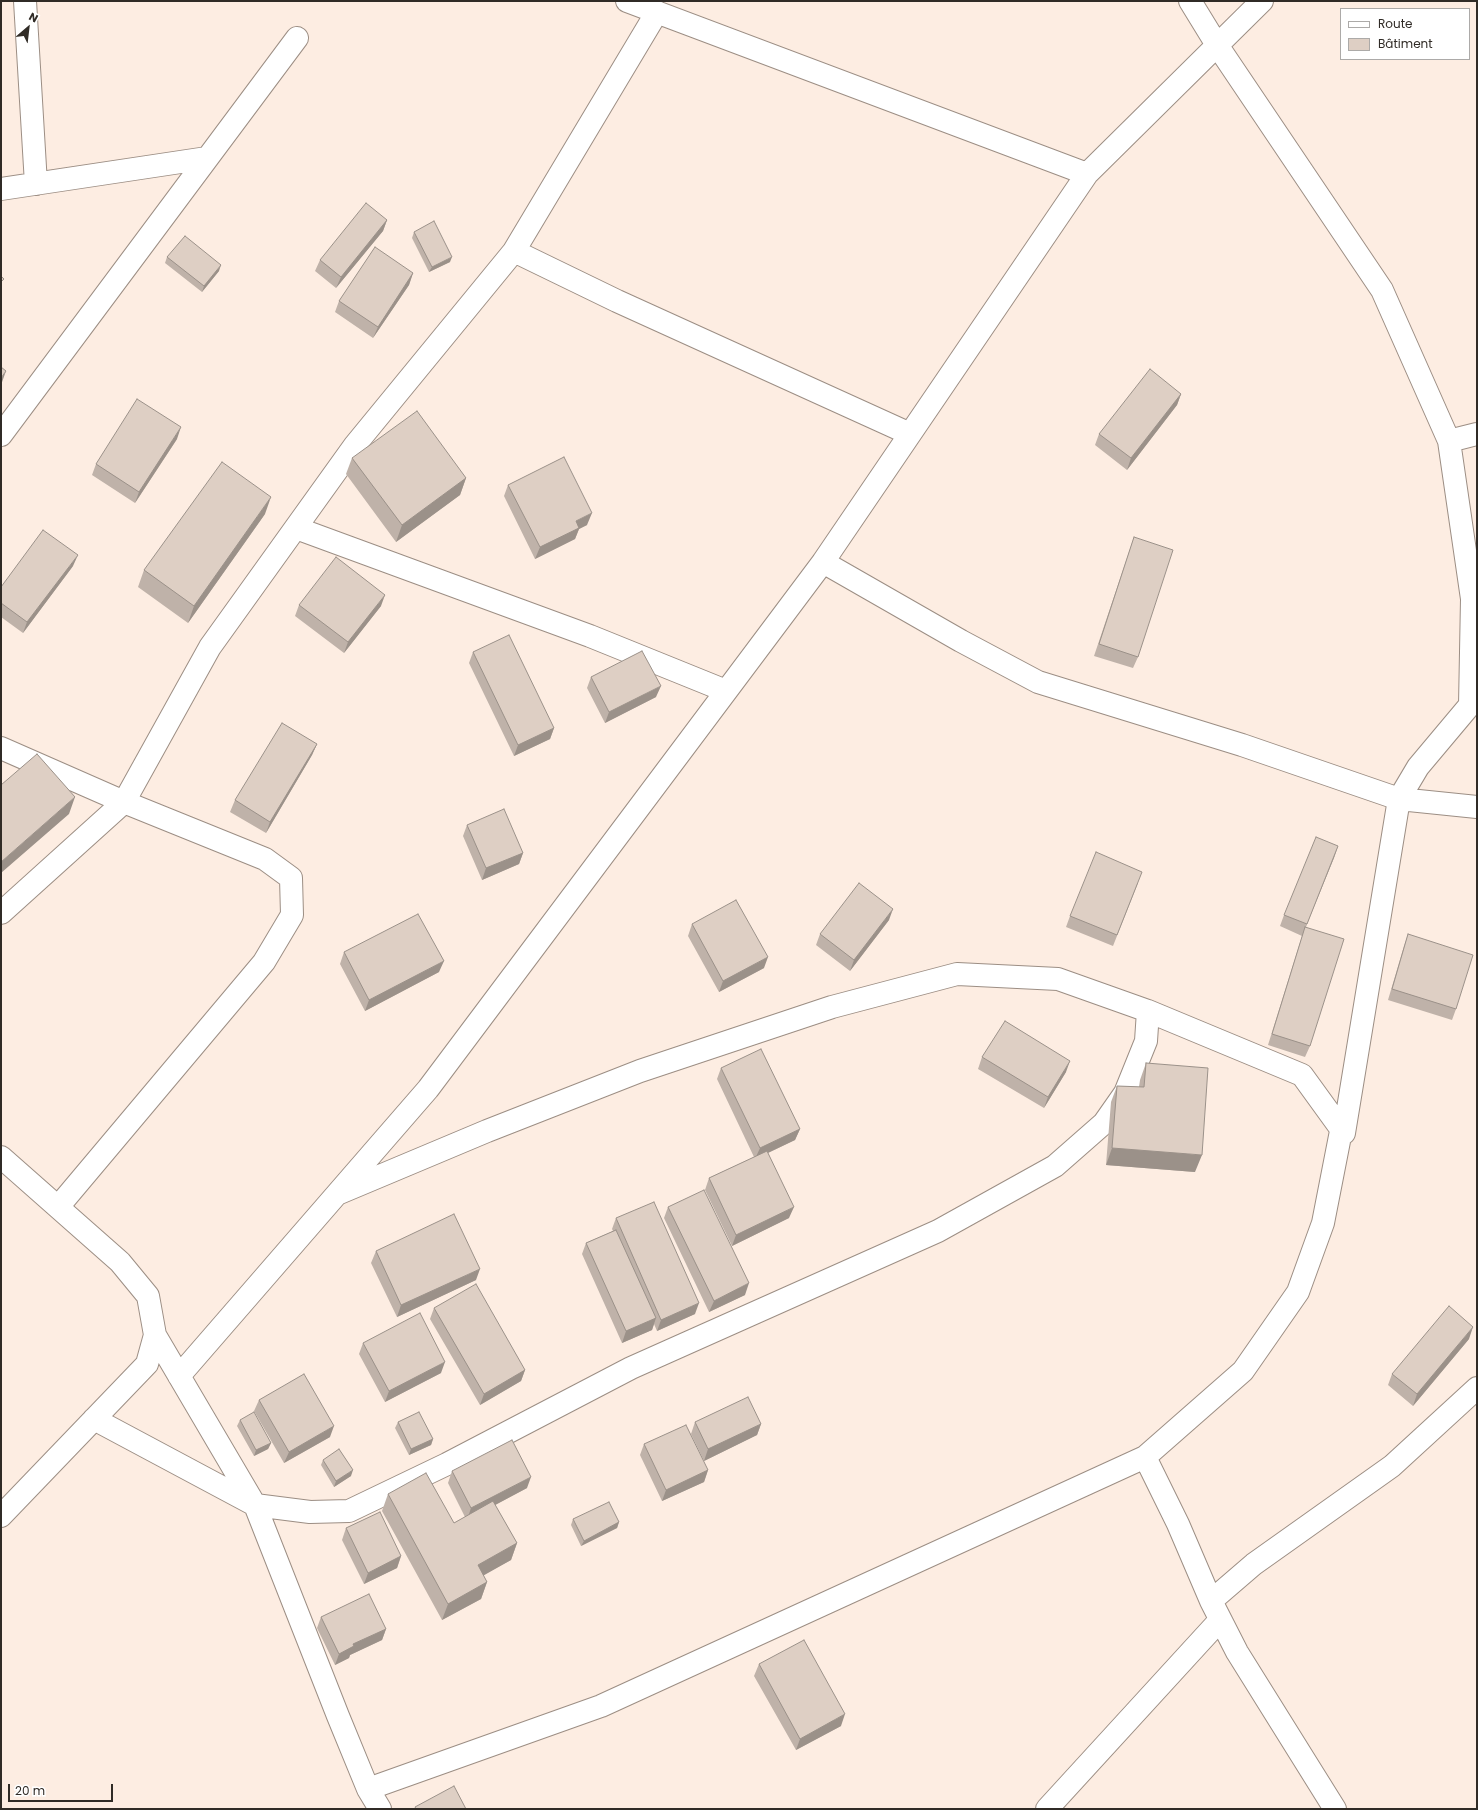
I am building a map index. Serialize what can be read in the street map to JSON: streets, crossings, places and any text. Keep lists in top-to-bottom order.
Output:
{
  "legend": ["Route", "Bâtiment"],
  "scale_bar": "20 m",
  "north": "top right"
}
